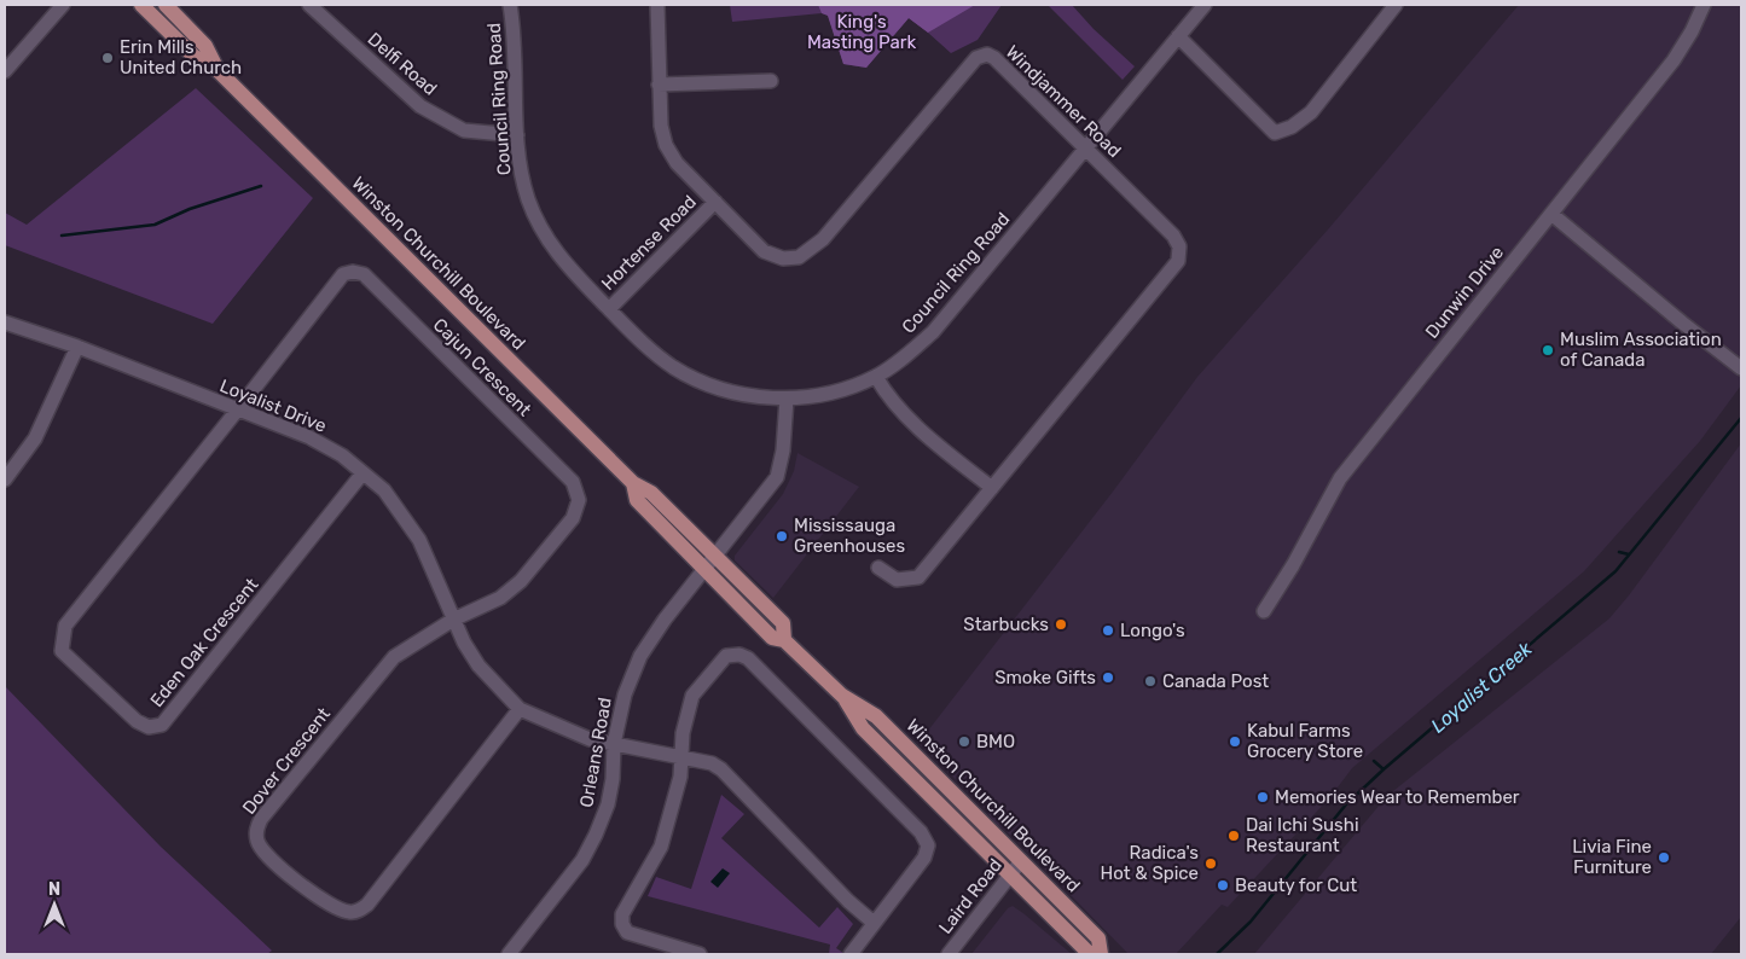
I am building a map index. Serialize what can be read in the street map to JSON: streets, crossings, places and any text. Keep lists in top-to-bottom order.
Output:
{
  "streets": {
    "main road": ["Winston Churchill Boulevard"],
    "street": [
      "Delfi Road",
      "Council Ring Road",
      "Windjammer Road",
      "Hortense Road",
      "Dunwin Drive",
      "Cajun Crescent",
      "Loyalist Drive",
      "Eden Oak Crescent",
      "Orleans Road",
      "Dover Crescent",
      "Laird Road"
    ]
  },
  "crossings": [
    ["Delfi Road", "Council Ring Road"],
    ["Council Ring Road", "Windjammer Road"],
    ["Council Ring Road", "Hortense Road"],
    ["Council Ring Road", "Orleans Road"],
    ["Windjammer Road", "Hortense Road"],
    ["Winston Churchill Boulevard", "Orleans Road"],
    ["Winston Churchill Boulevard", "Laird Road"],
    ["Cajun Crescent", "Loyalist Drive"],
    ["Cajun Crescent", "Eden Oak Crescent"],
    ["Cajun Crescent", "Dover Crescent"],
    ["Loyalist Drive", "Eden Oak Crescent"],
    ["Loyalist Drive", "Orleans Road"],
    ["Loyalist Drive", "Dover Crescent"]
  ],
  "water": ["Loyalist Creek"],
  "parks": ["King's Masting Park"],
  "places": [
    "Erin Mills United Church",
    "Muslim Association of Canada",
    "Mississauga Greenhouses",
    "Starbucks",
    "Longo's",
    "Smoke Gifts",
    "Canada Post",
    "BMO",
    "Kabul Farms Grocery Store",
    "Memories Wear to Remember",
    "Dai Ichi Sushi Restaurant",
    "Livia Fine Furniture",
    "Radica's Hot & Spice",
    "Beauty for Cut"
  ],
  "north": "top"
}
